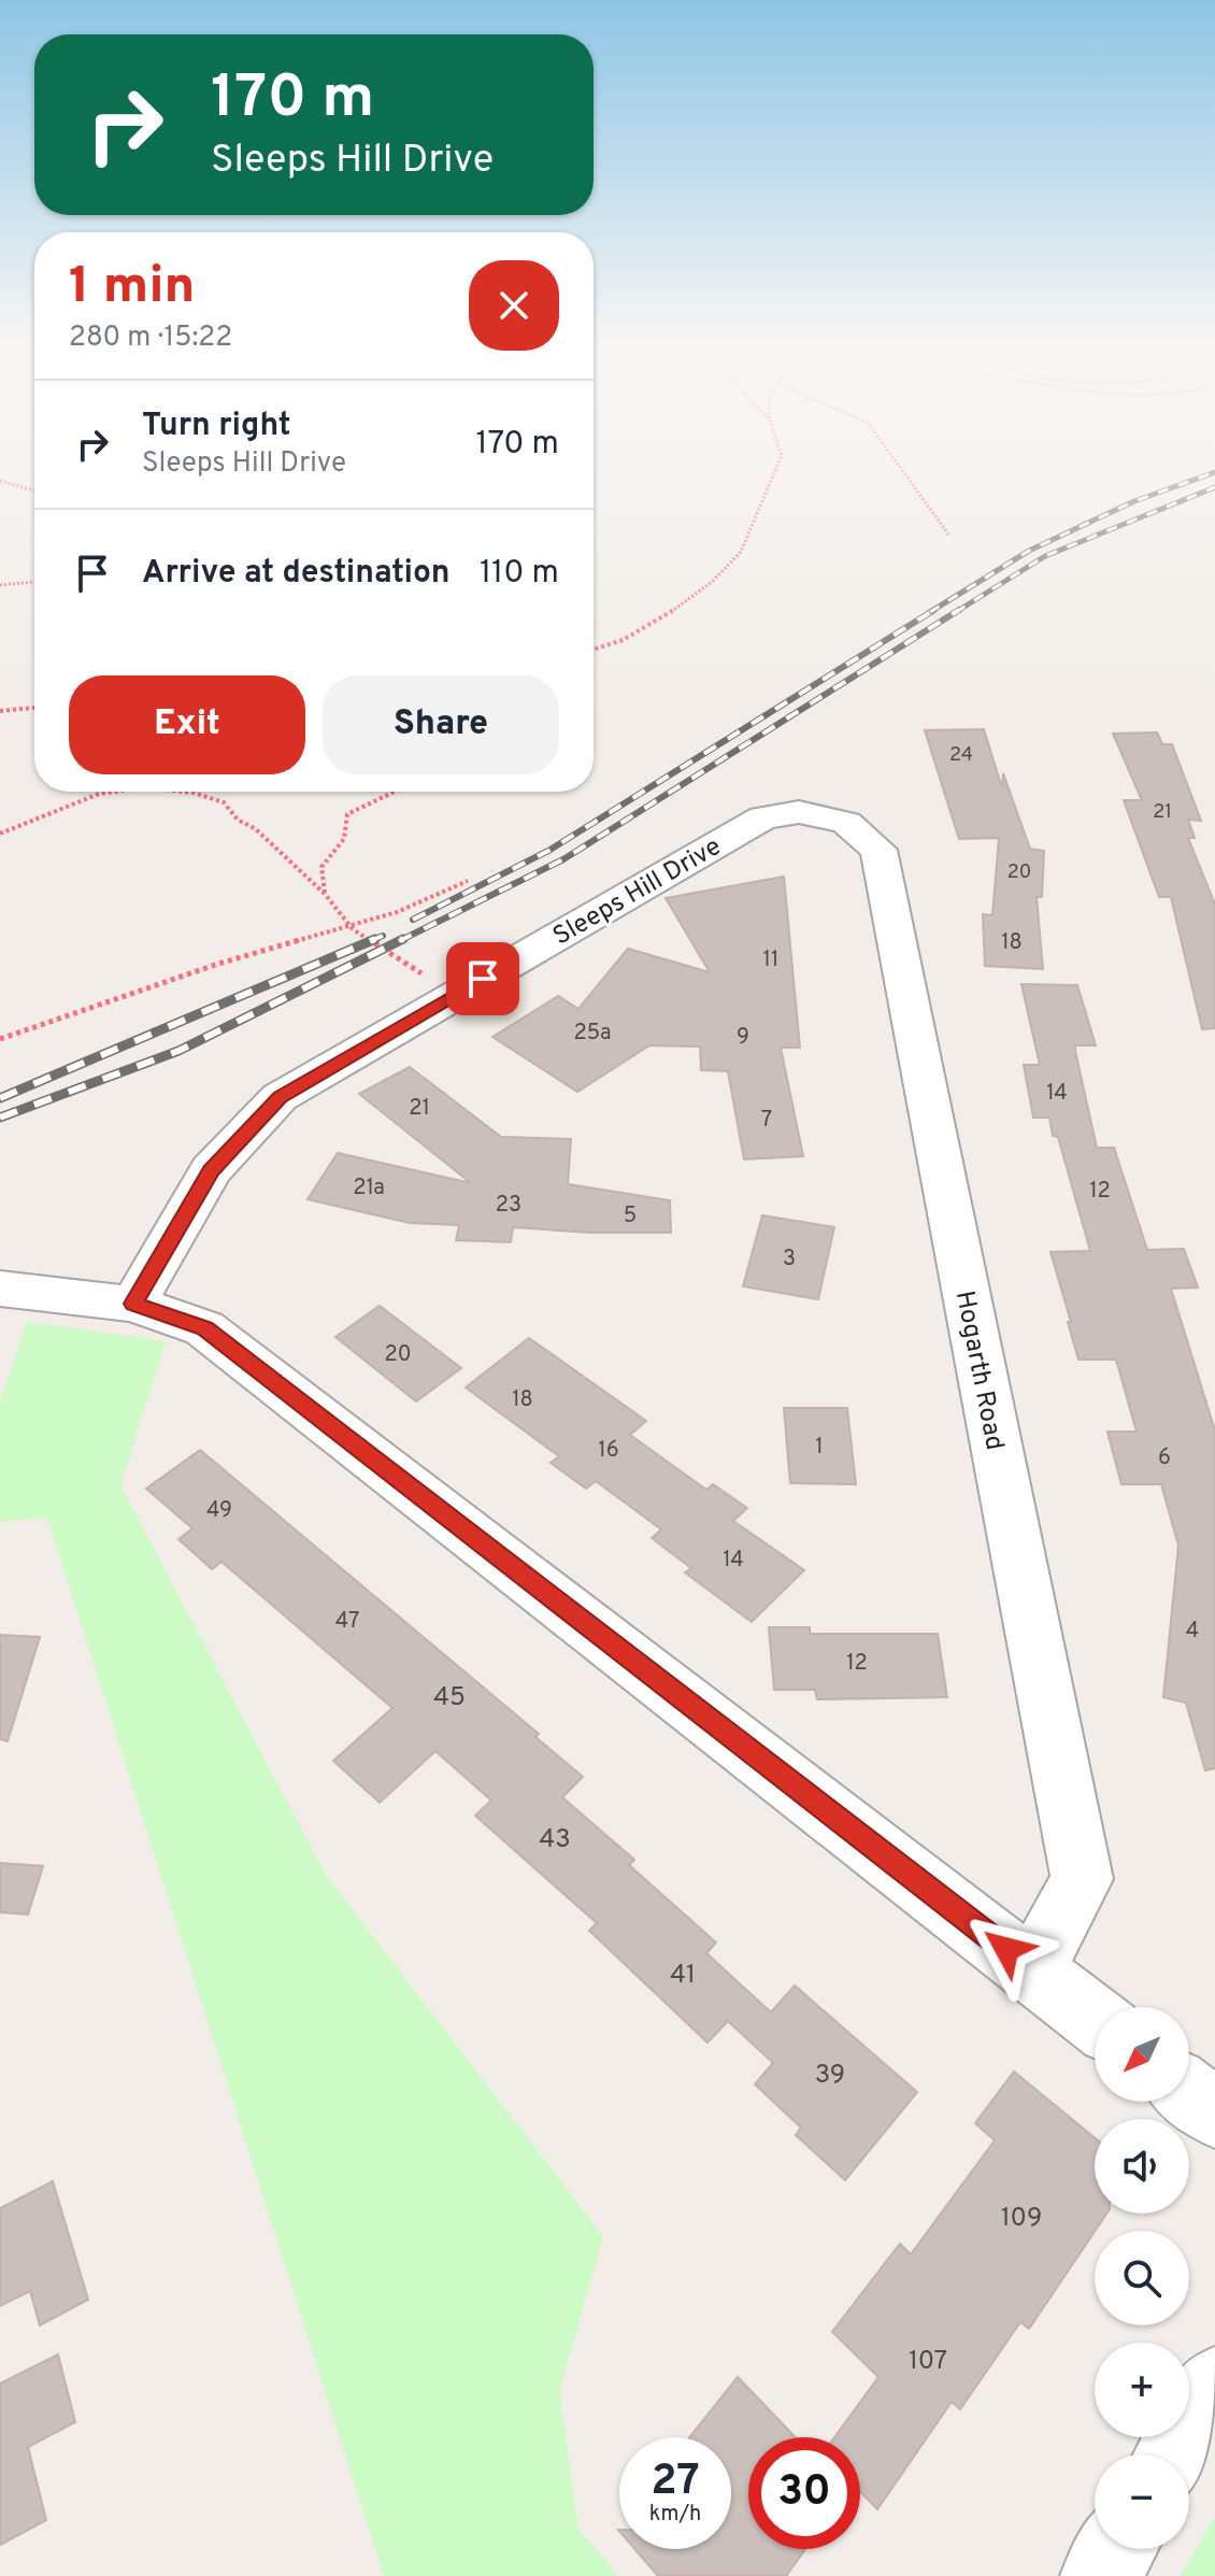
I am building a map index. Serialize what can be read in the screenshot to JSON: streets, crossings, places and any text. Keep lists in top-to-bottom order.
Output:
{
  "streets": {
    "street": ["Sleeps Hill Drive", "Hogarth Road"]
  },
  "crossings": [
    ["Sleeps Hill Drive", "Hogarth Road"]
  ],
  "house_numbers": [
    "24",
    "21",
    "20",
    "18",
    "11",
    "25a",
    "9",
    "14",
    "21",
    "7",
    "21a",
    "12",
    "23",
    "5",
    "3",
    "20",
    "18",
    "1",
    "16",
    "6",
    "49",
    "14",
    "47",
    "4",
    "12",
    "45",
    "43",
    "41",
    "39",
    "109",
    "107"
  ],
  "north": "bottom left",
  "page": {
    "turn": ["170 m", "Sleeps Hill Drive"],
    "heading": ["1 min", "280 m · 15:22"],
    "list": [
      {
        "name": "Turn right",
        "note": "Sleeps Hill Drive",
        "value": "170 m"
      },
      {
        "name": "Arrive at destination",
        "value": "110 m"
      }
    ],
    "buttons": ["Exit", "Share"],
    "map_buttons": ["+", "−"],
    "speed": "27 km/h",
    "limit": "30"
  }
}
